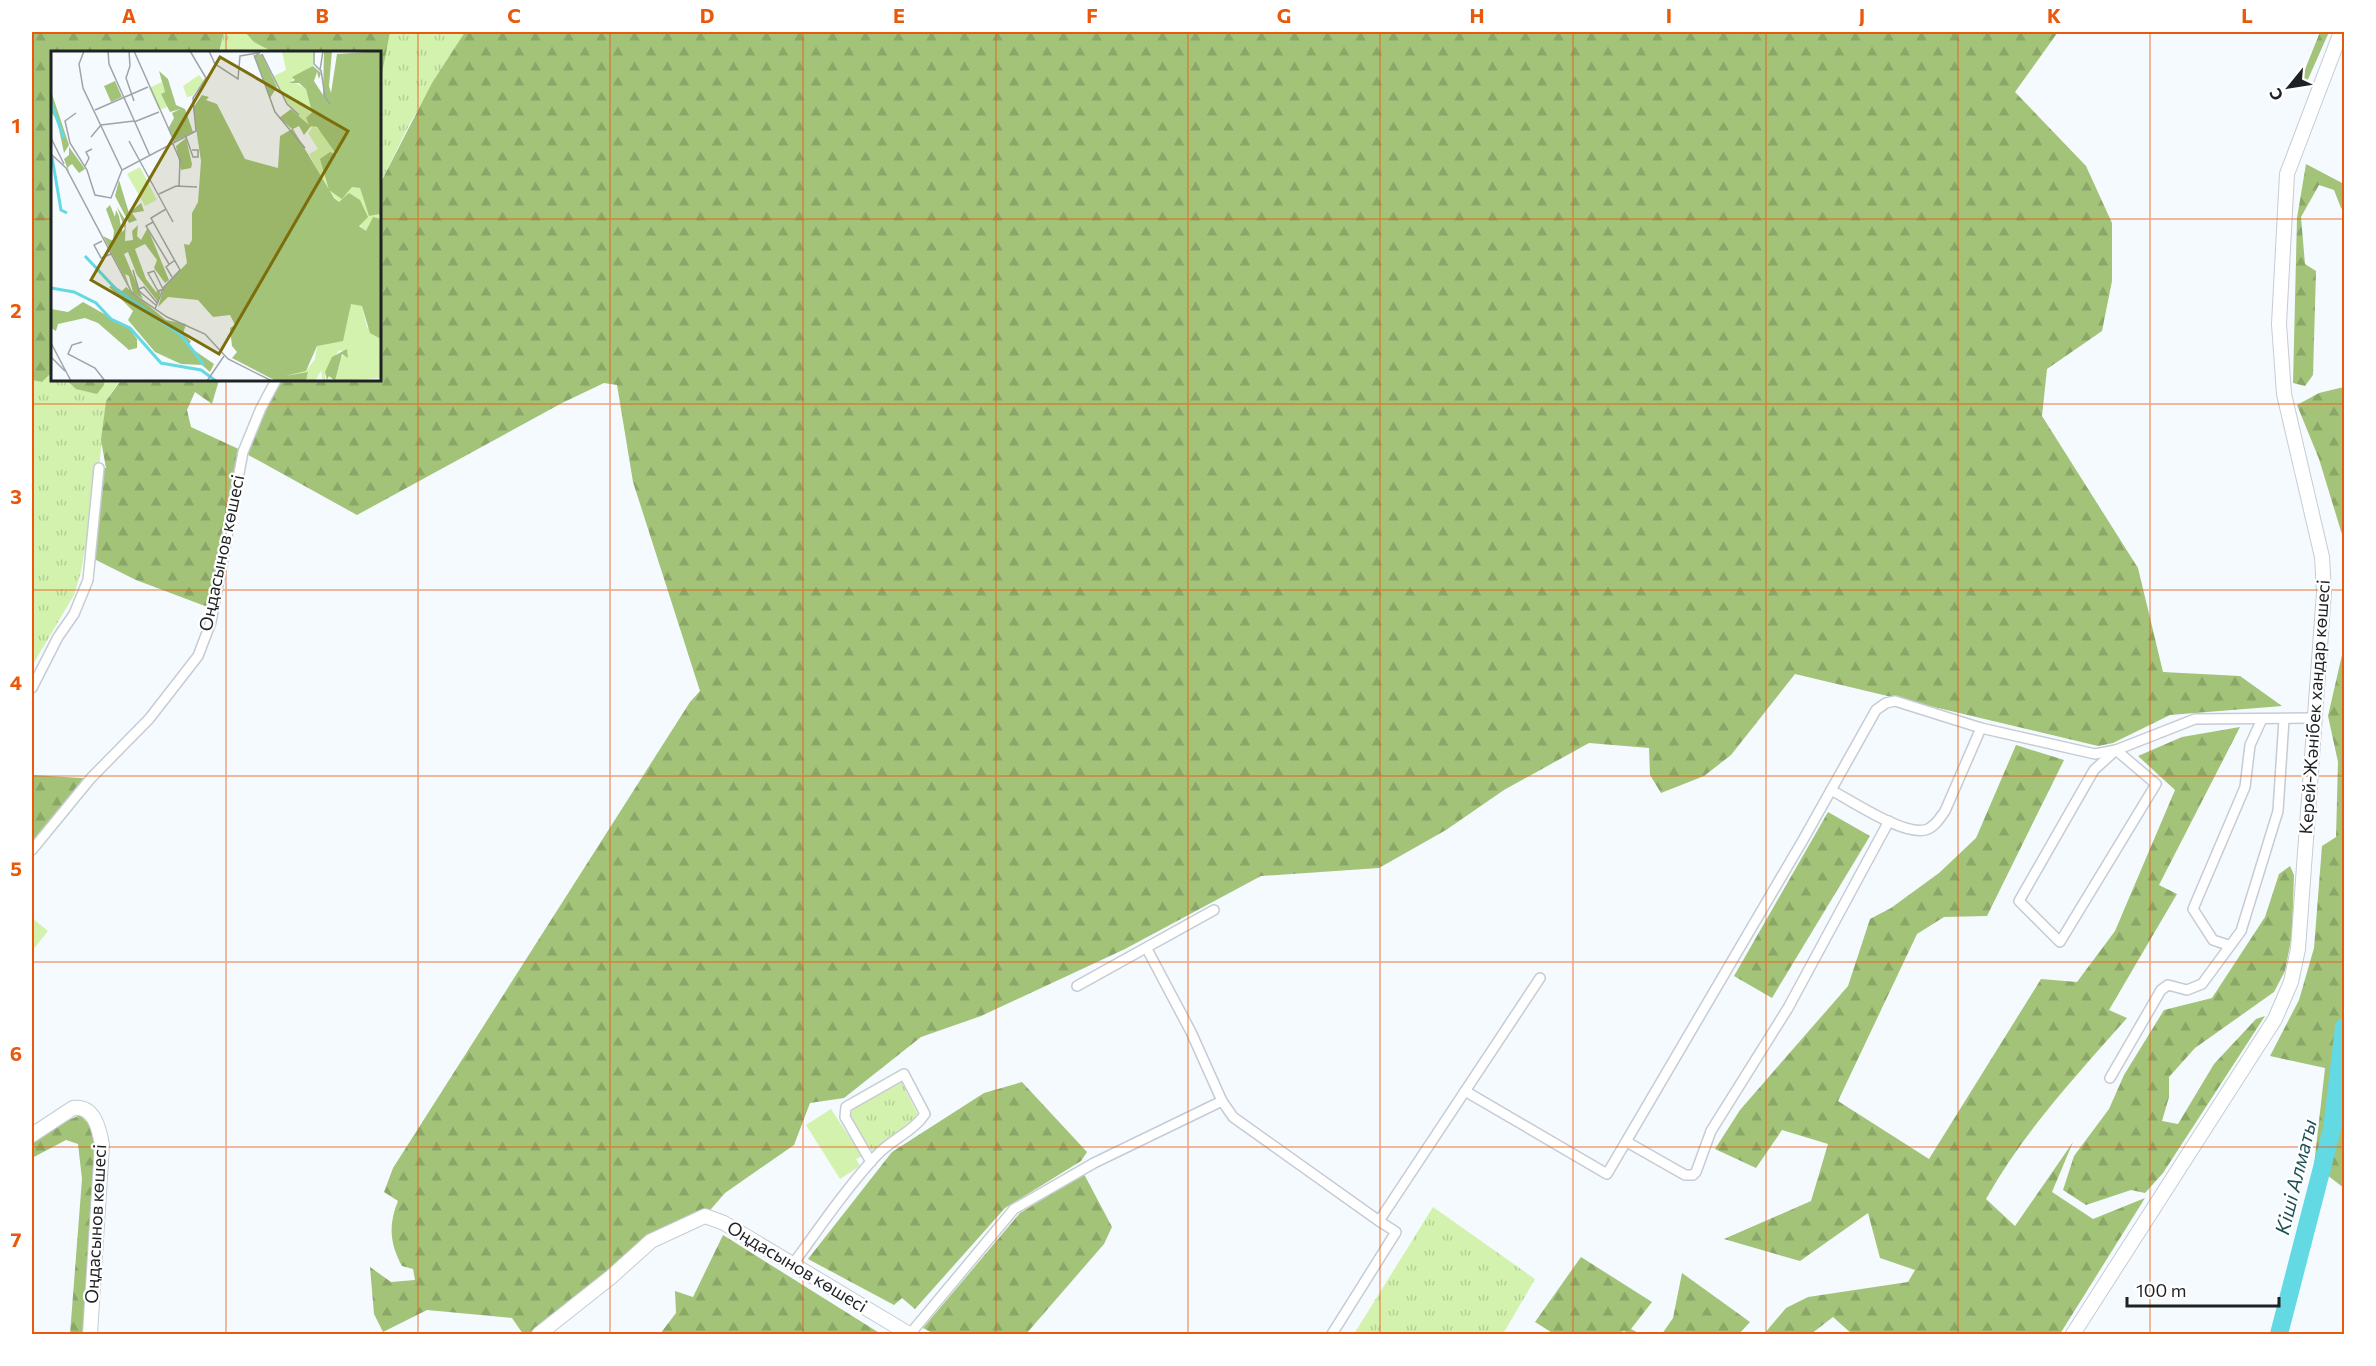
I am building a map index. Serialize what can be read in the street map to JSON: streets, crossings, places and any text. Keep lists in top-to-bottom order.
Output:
{
  "streets": {
    "main road": ["Оңдасынов көшесі", "Керей-Жәнібек хандар көшесі"]
  },
  "water": ["Кіші Алматы"],
  "scale_bar": "100 m",
  "north": "bottom left",
  "grid": {
    "columns": [
      "A",
      "B",
      "C",
      "D",
      "E",
      "F",
      "G",
      "H",
      "I",
      "J",
      "K",
      "L"
    ],
    "rows": [
      "1",
      "2",
      "3",
      "4",
      "5",
      "6",
      "7"
    ]
  }
}
